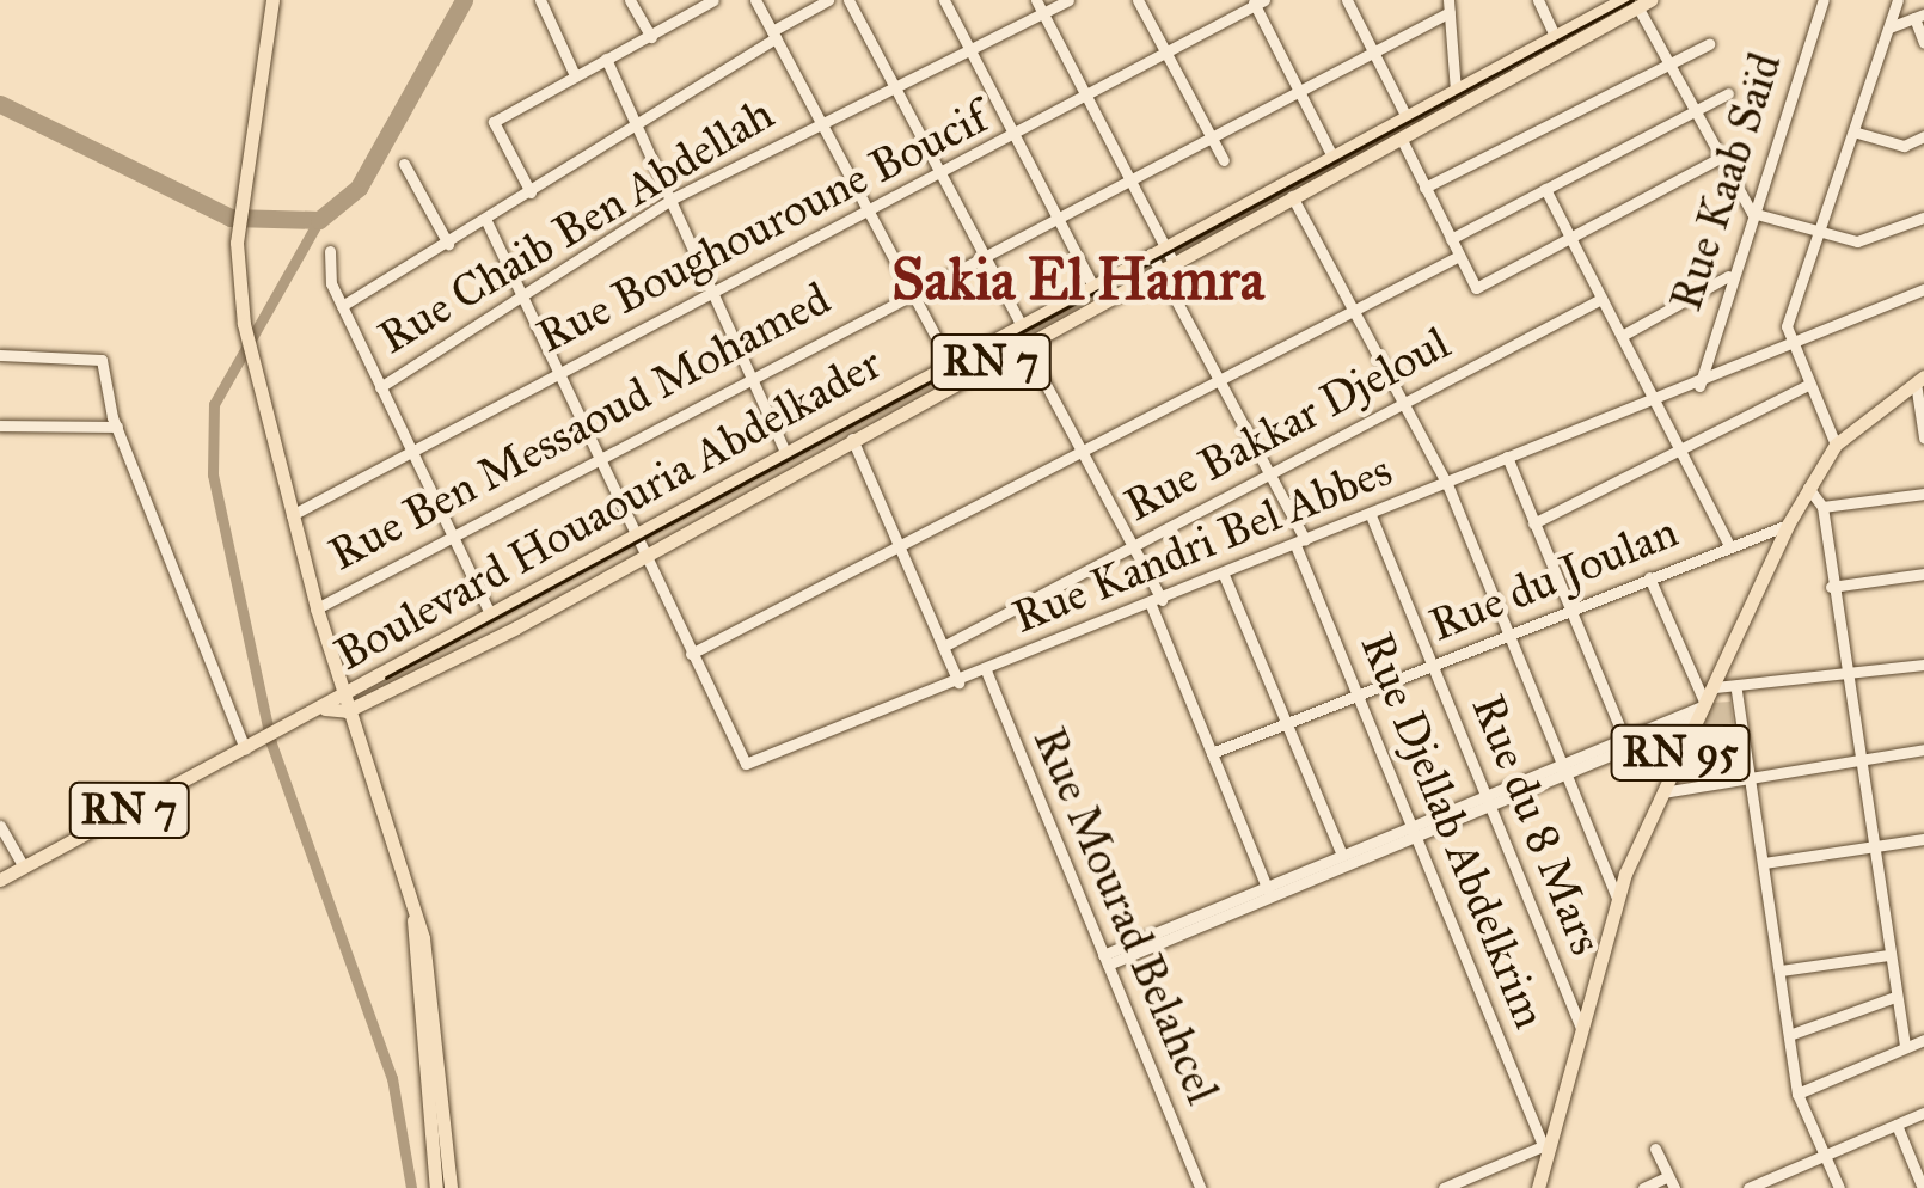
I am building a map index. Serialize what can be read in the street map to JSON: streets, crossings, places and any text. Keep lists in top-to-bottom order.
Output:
{
  "streets": {
    "main road": ["RN 7", "Boulevard Houaouria Abdelkader", "RN 95"],
    "street": [
      "Rue Kaab Saïd",
      "Rue Chaib Ben Abdellah",
      "Rue Boughouroune Boucif",
      "Rue Bakkar Djeloul",
      "Rue Ben Messaoud Mohamed",
      "Rue Kandri Bel Abbes",
      "Rue du Joulan",
      "Rue du 8 Mars",
      "Rue Djellab Abdelkrim",
      "Rue Mourad Belahcel"
    ]
  },
  "crossings": [
    ["Rue Kaab Saïd", "Rue Kandri Bel Abbes"],
    ["Rue Chaib Ben Abdellah", "Rue Kandri Bel Abbes"],
    ["Rue Chaib Ben Abdellah", "Rue Djellab Abdelkrim"],
    ["Rue Boughouroune Boucif", "Rue Kandri Bel Abbes"],
    ["Rue Boughouroune Boucif", "Rue Djellab Abdelkrim"],
    ["RN 7", "Boulevard Houaouria Abdelkader"],
    ["Rue Bakkar Djeloul", "Rue Djellab Abdelkrim"],
    ["Rue Ben Messaoud Mohamed", "Rue Kandri Bel Abbes"],
    ["Rue Ben Messaoud Mohamed", "Rue Djellab Abdelkrim"],
    ["Boulevard Houaouria Abdelkader", "Rue Kandri Bel Abbes"],
    ["Boulevard Houaouria Abdelkader", "Rue Djellab Abdelkrim"],
    ["Rue Kandri Bel Abbes", "Rue du 8 Mars"],
    ["Rue Kandri Bel Abbes", "Rue Djellab Abdelkrim"],
    ["Rue Kandri Bel Abbes", "Rue Mourad Belahcel"],
    ["Rue du Joulan", "RN 95"],
    ["Rue du Joulan", "Rue du 8 Mars"],
    ["Rue du Joulan", "Rue Djellab Abdelkrim"],
    ["RN 95", "Rue du 8 Mars"],
    ["RN 95", "Rue Djellab Abdelkrim"]
  ],
  "districts": ["Sakia El Hamra"]
}
